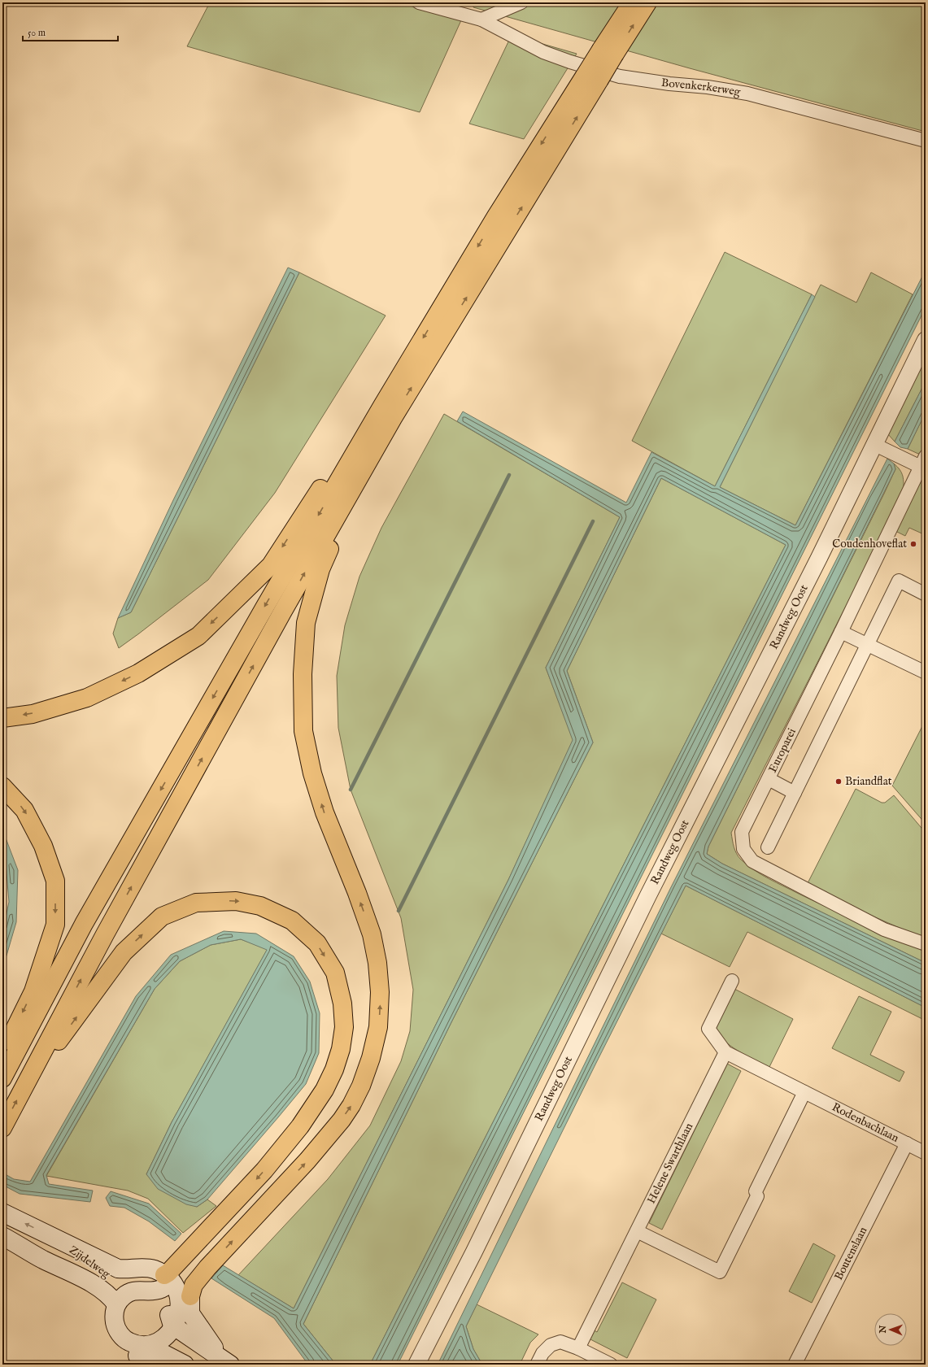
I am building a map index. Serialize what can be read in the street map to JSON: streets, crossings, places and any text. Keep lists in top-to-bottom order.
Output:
{
  "streets": {
    "main road": ["Zijdelweg"],
    "street": [
      "Bovenkerkerweg",
      "Randweg Oost",
      "Europarei",
      "Rodenbachlaan",
      "Helene Swarthlaan",
      "Boutenslaan"
    ]
  },
  "crossings": [
    ["Randweg Oost", "Europarei"],
    ["Rodenbachlaan", "Helene Swarthlaan"],
    ["Rodenbachlaan", "Boutenslaan"]
  ],
  "places": ["Coudenhoveflat", "Briandflat"],
  "scale_bar": "50 m",
  "north": "left"
}
